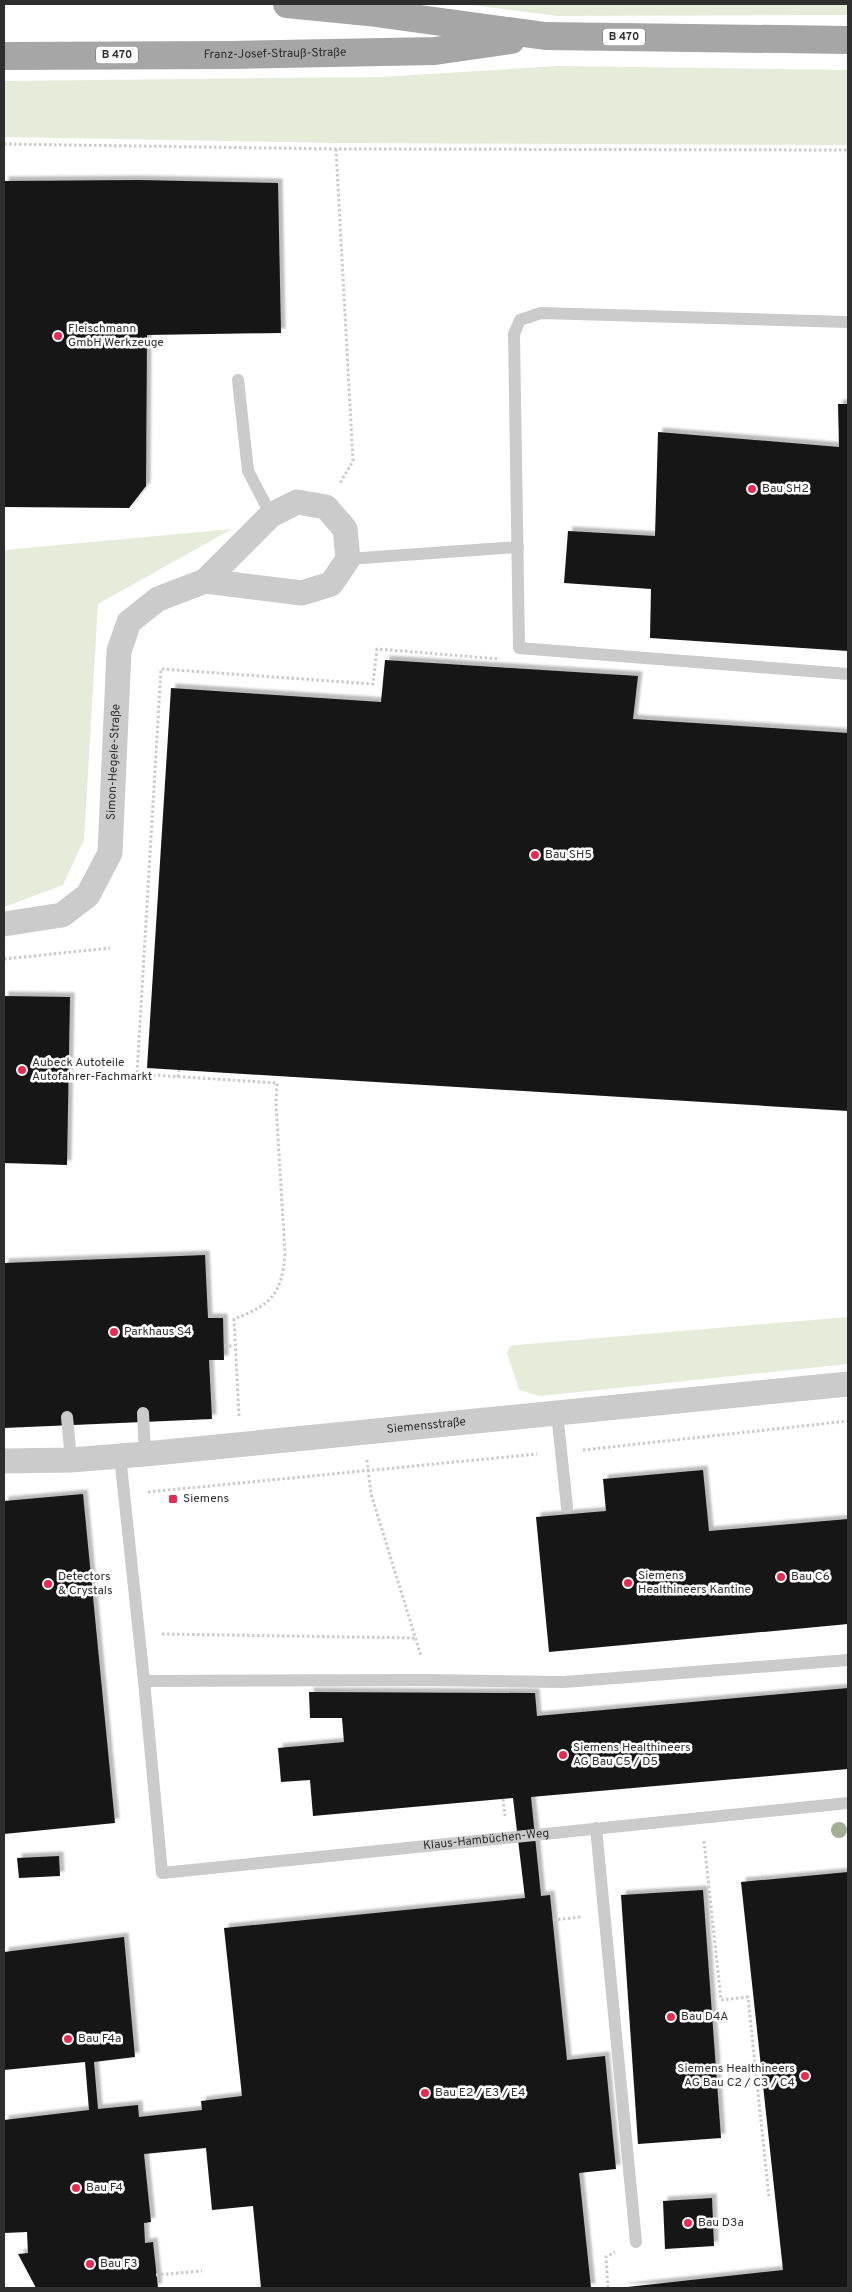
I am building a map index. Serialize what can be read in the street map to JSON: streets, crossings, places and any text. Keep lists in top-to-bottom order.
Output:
{
  "streets": {
    "main road": ["B 470", "Franz-Josef-Strauß-Straße"],
    "street": ["Simon-Hegele-Straße", "Siemensstraße"],
    "lane": ["Klaus-Hambüchen-Weg"]
  },
  "places": {
    "other": [
      "Fleischmann GmbH Werkzeuge",
      "Bau SH2",
      "Bau SH5",
      "Aubeck Autoteile Autofahrer-Fachmarkt",
      "Parkhaus S4",
      "Bau C6",
      "Siemens Healthineers Kantine",
      "Detectors & Crystals",
      "Siemens Healthineers AG Bau C5 / D5",
      "Bau D4A",
      "Bau F4a",
      "Siemens Healthineers AG Bau C2 / C3 / C4",
      "Bau E2 / E3 / E4",
      "Bau F4",
      "Bau D3a",
      "Bau F3"
    ],
    "transit": ["Siemens"]
  }
}
